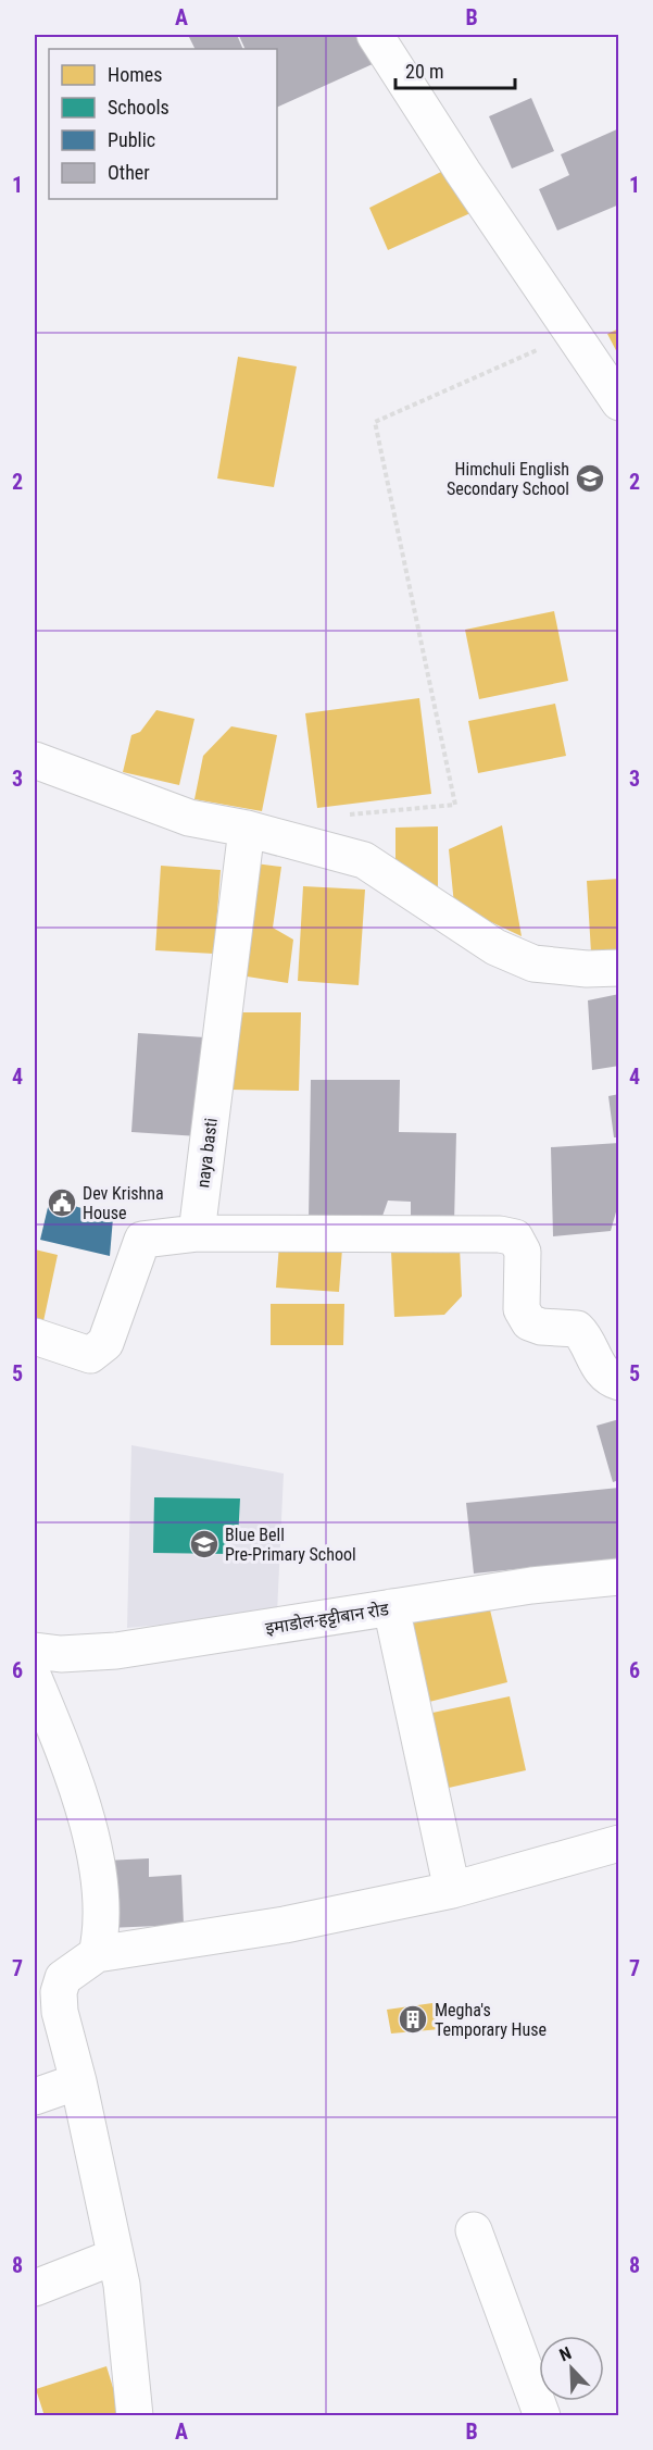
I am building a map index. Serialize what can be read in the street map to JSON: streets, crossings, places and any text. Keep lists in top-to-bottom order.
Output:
{
  "streets": {
    "street": ["naya basti", "इमाडोल-हट्टीबान रोड"]
  },
  "places": {
    "school or university": ["Himchuli English Secondary School", "Blue Bell Pre-Primary School"],
    "public building": ["Dev Krishna House"],
    "building": ["Megha's Temporary Huse"]
  },
  "legend": [
    "Homes",
    "Schools",
    "Public",
    "Other"
  ],
  "scale_bar": "20 m",
  "north": "top left",
  "grid": {
    "columns": ["A", "B"],
    "rows": [
      "1",
      "2",
      "3",
      "4",
      "5",
      "6",
      "7",
      "8"
    ]
  }
}
